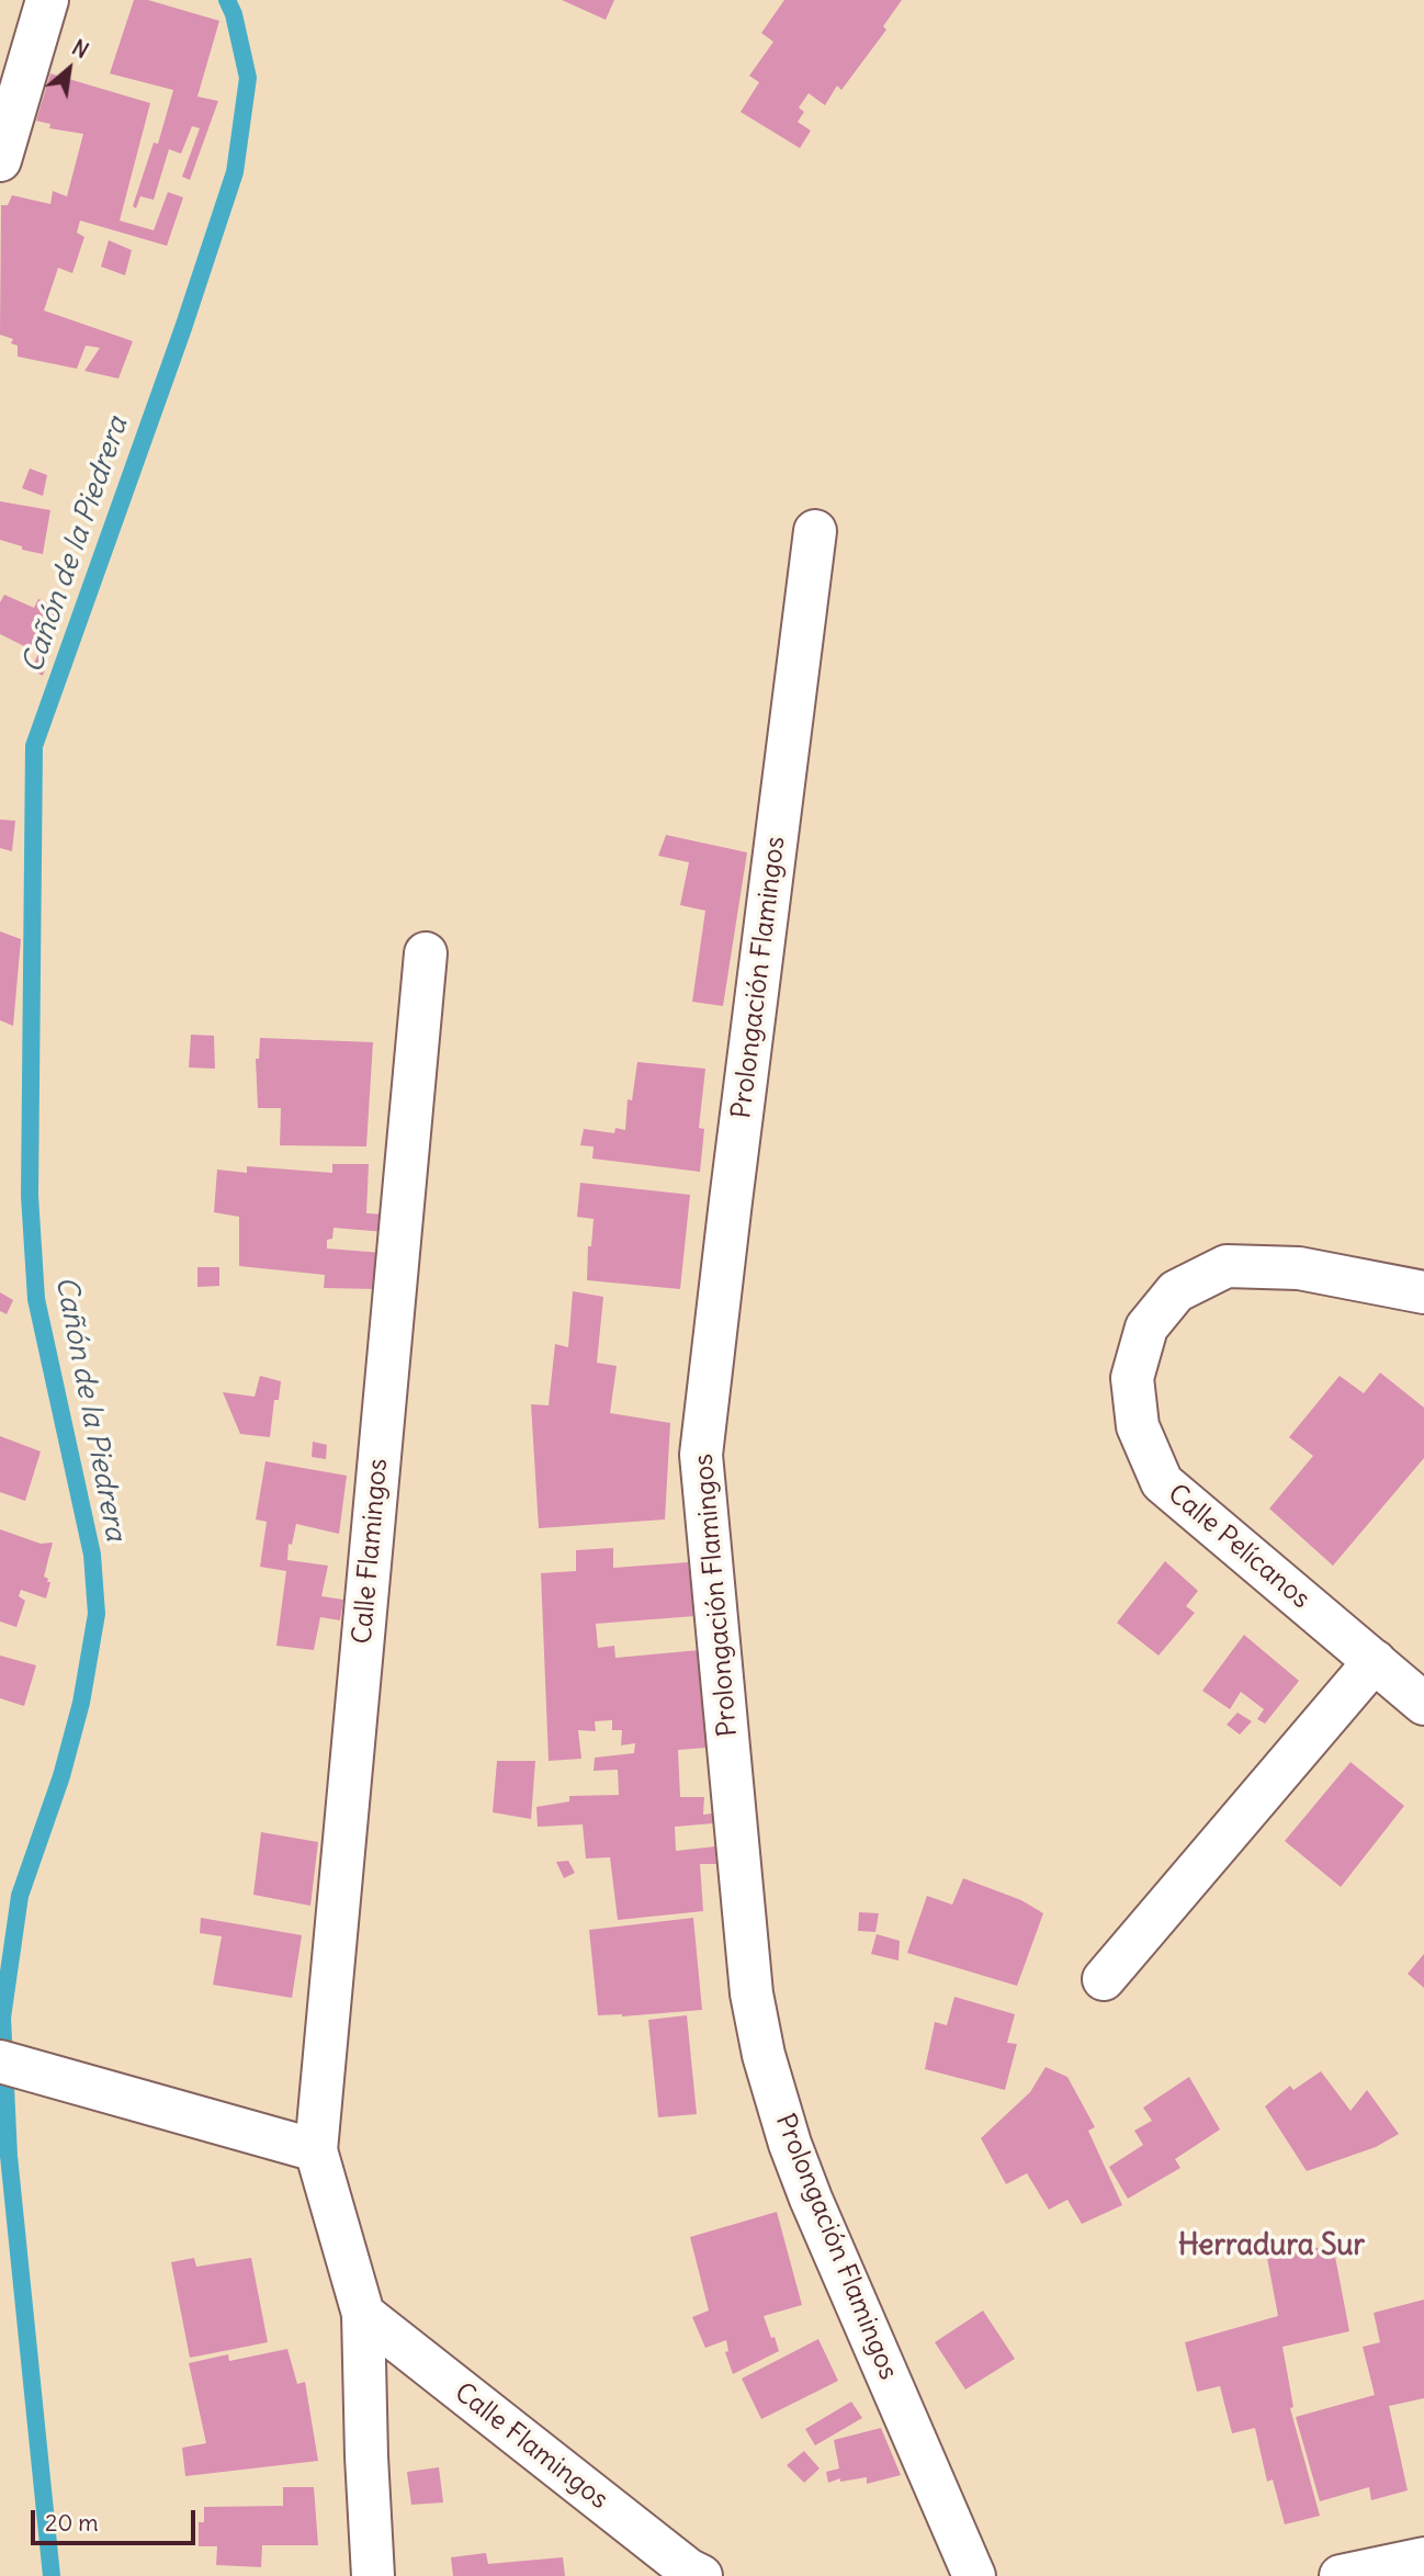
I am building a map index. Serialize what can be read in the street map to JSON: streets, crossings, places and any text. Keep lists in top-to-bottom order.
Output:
{
  "streets": {
    "street": ["Prolongación Flamingos", "Calle Pelícanos", "Calle Flamingos"]
  },
  "districts": ["Herradura Sur"],
  "water": ["Cañón de la Piedrera"],
  "scale_bar": "20 m",
  "north": "top right"
}
